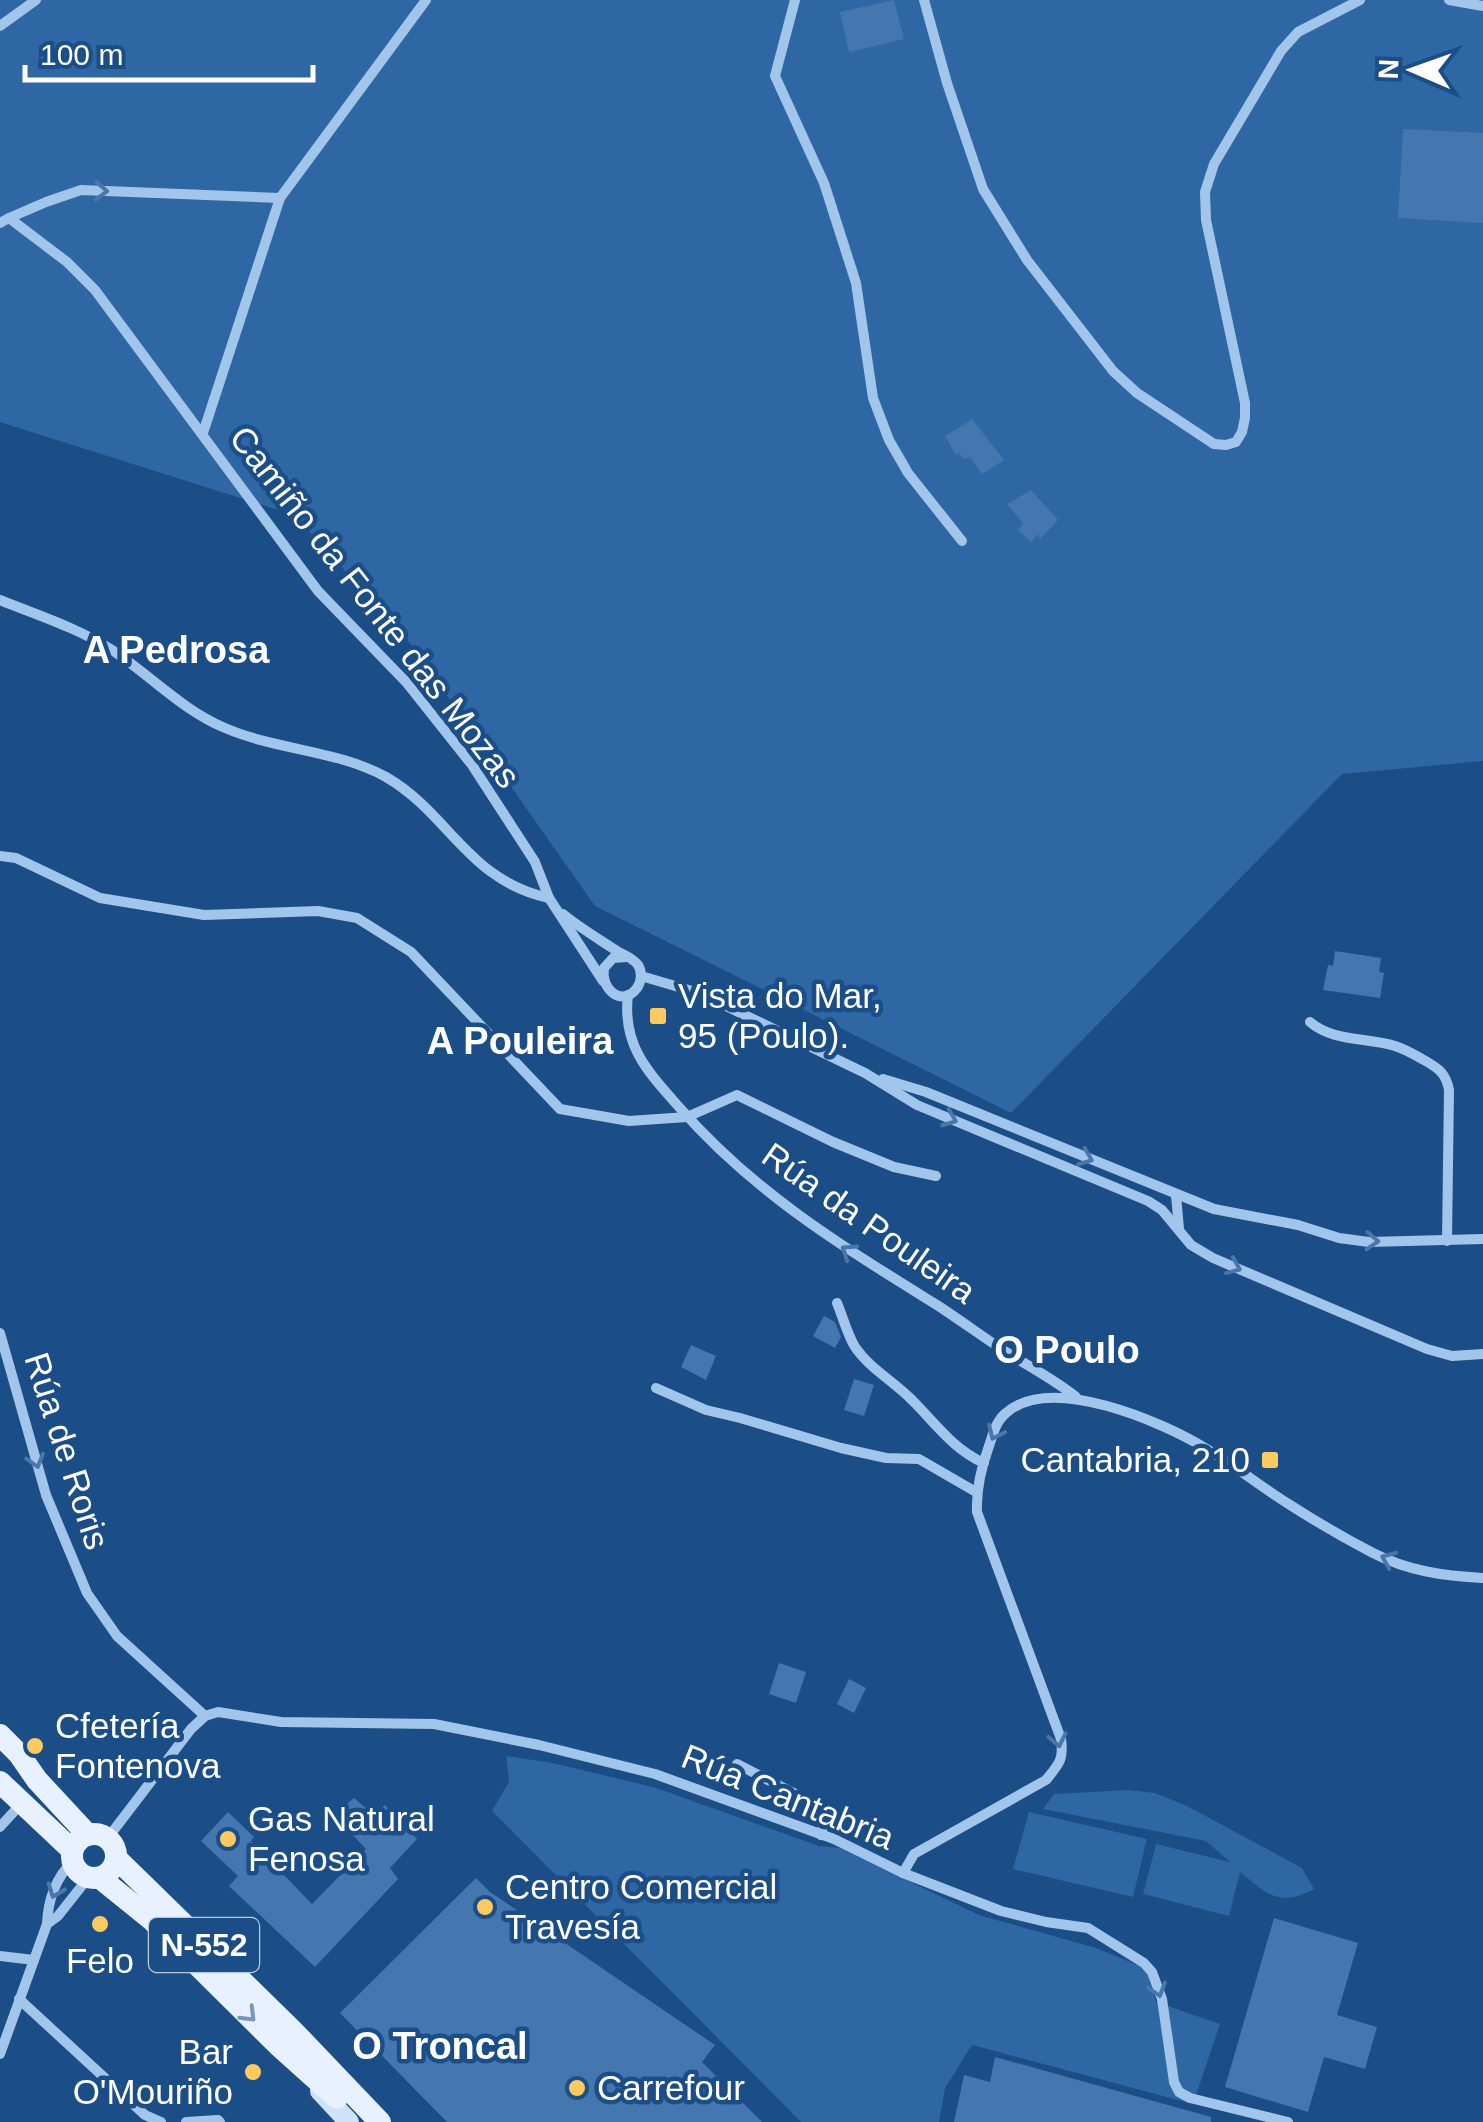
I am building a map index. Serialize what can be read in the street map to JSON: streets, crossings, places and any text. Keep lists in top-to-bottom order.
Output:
{
  "streets": {
    "main road": ["N-552"],
    "street": [
      "Camiño da Fonte das Mozas",
      "Rúa da Pouleira",
      "Rúa de Roris",
      "Rúa Cantabria"
    ]
  },
  "crossings": [
    ["Camiño da Fonte das Mozas", "Rúa da Pouleira"],
    ["Rúa da Pouleira", "Rúa Cantabria"],
    ["Rúa de Roris", "Rúa Cantabria"]
  ],
  "one_way": ["Rúa da Pouleira", "Rúa de Roris"],
  "districts": [
    "A Pedrosa",
    "A Pouleira",
    "O Poulo",
    "O Troncal"
  ],
  "places": {
    "transit": ["Vista do Mar, 95 (Poulo).", "Cantabria, 210"],
    "other": [
      "Cfetería Fontenova",
      "Gas Natural Fenosa",
      "Centro Comercial Travesía",
      "Felo",
      "Bar O'Mouriño",
      "Carrefour"
    ]
  },
  "scale_bar": "100 m",
  "north": "left"
}
